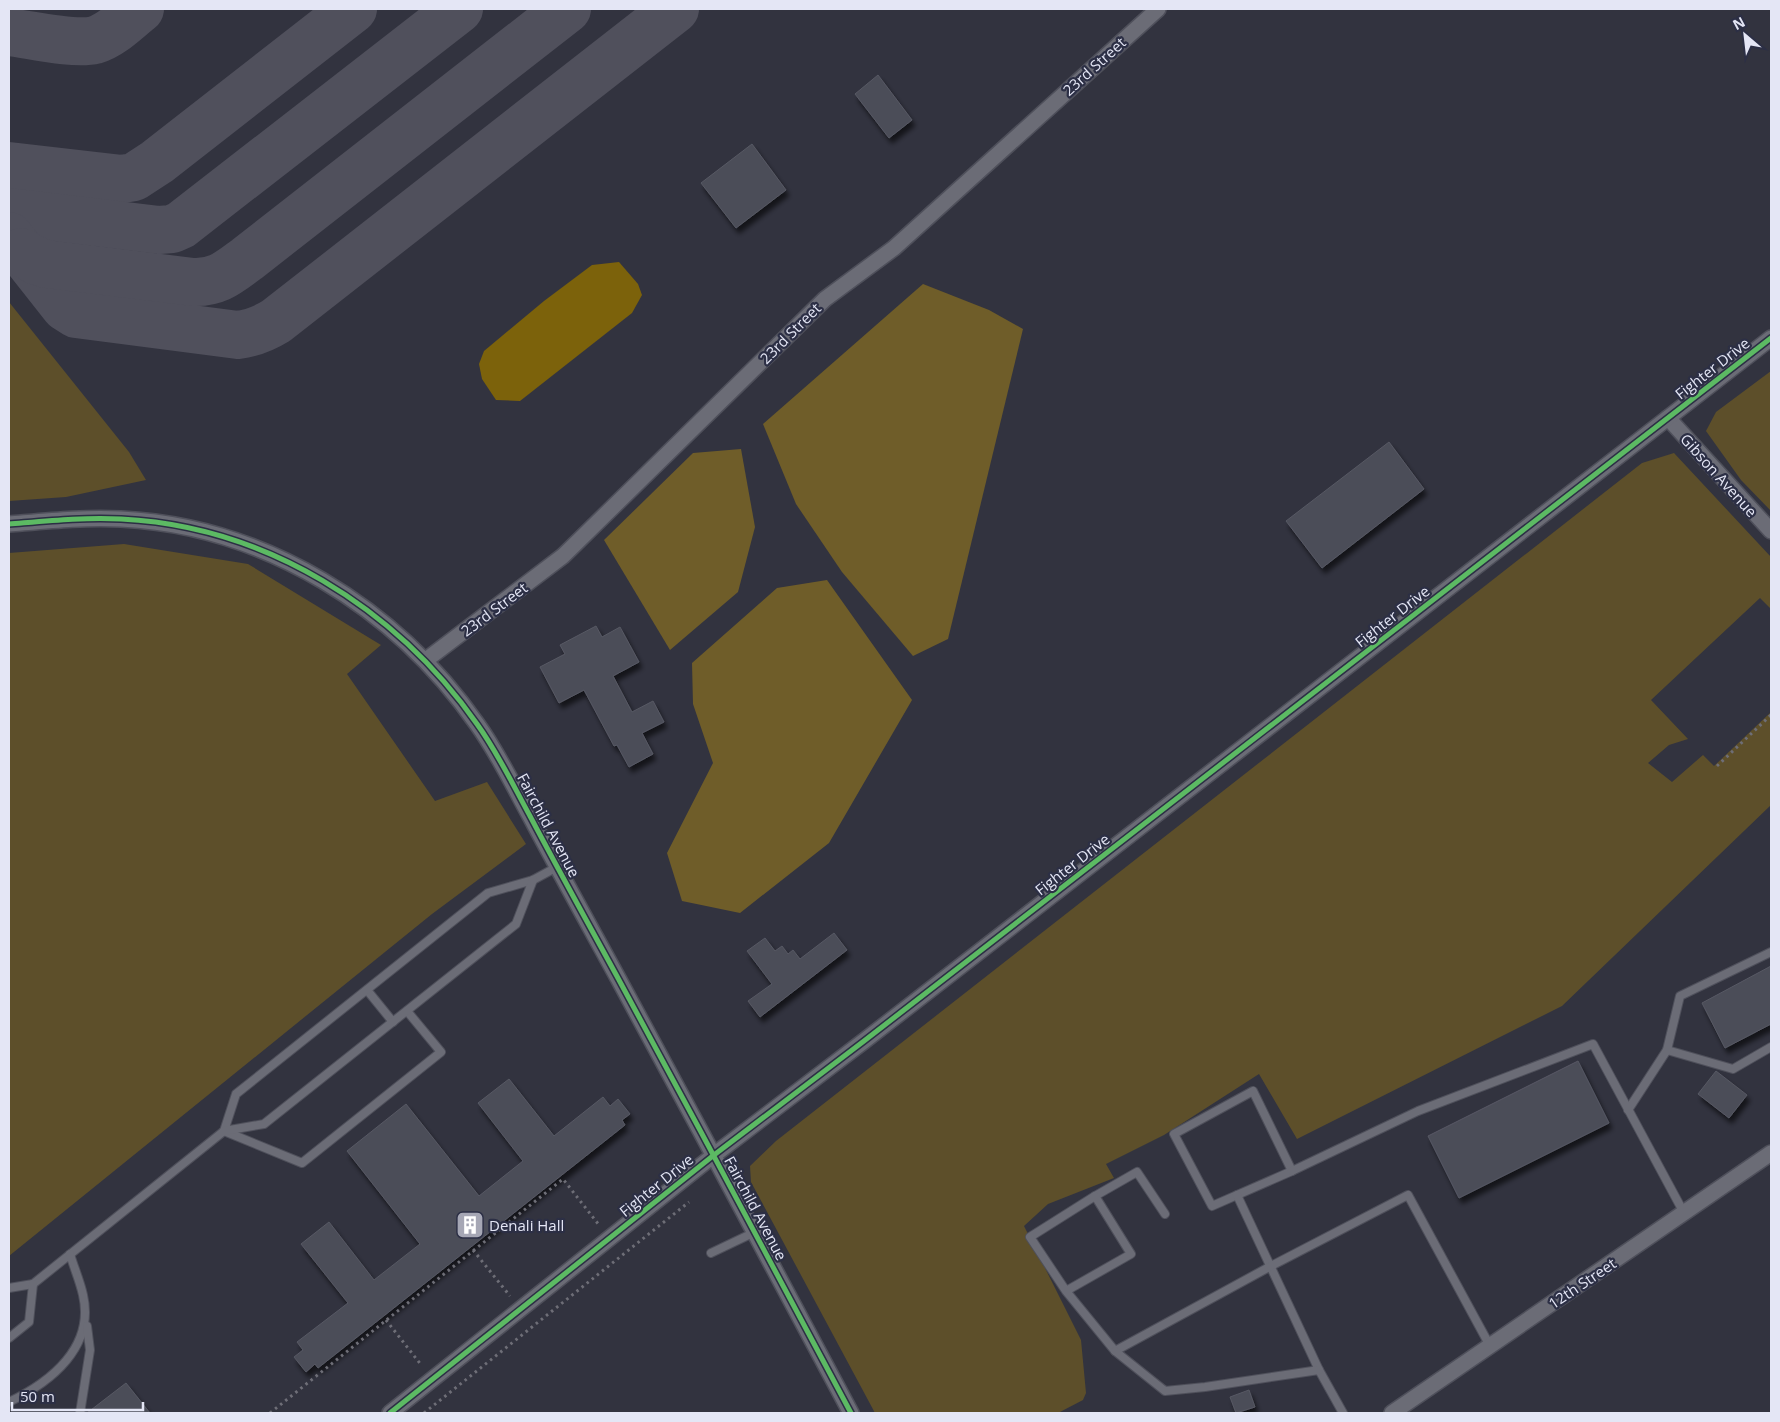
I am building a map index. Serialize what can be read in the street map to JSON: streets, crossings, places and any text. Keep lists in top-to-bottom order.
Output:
{
  "streets": {
    "street": [
      "23rd Street",
      "Fighter Drive",
      "Gibson Avenue",
      "Fairchild Avenue",
      "12th Street"
    ]
  },
  "crossings": [
    ["23rd Street", "Fairchild Avenue"],
    ["Fighter Drive", "Gibson Avenue"],
    ["Fighter Drive", "Fairchild Avenue"]
  ],
  "places": {
    "building": ["Denali Hall"]
  },
  "scale_bar": "50 m",
  "north": "top left"
}
